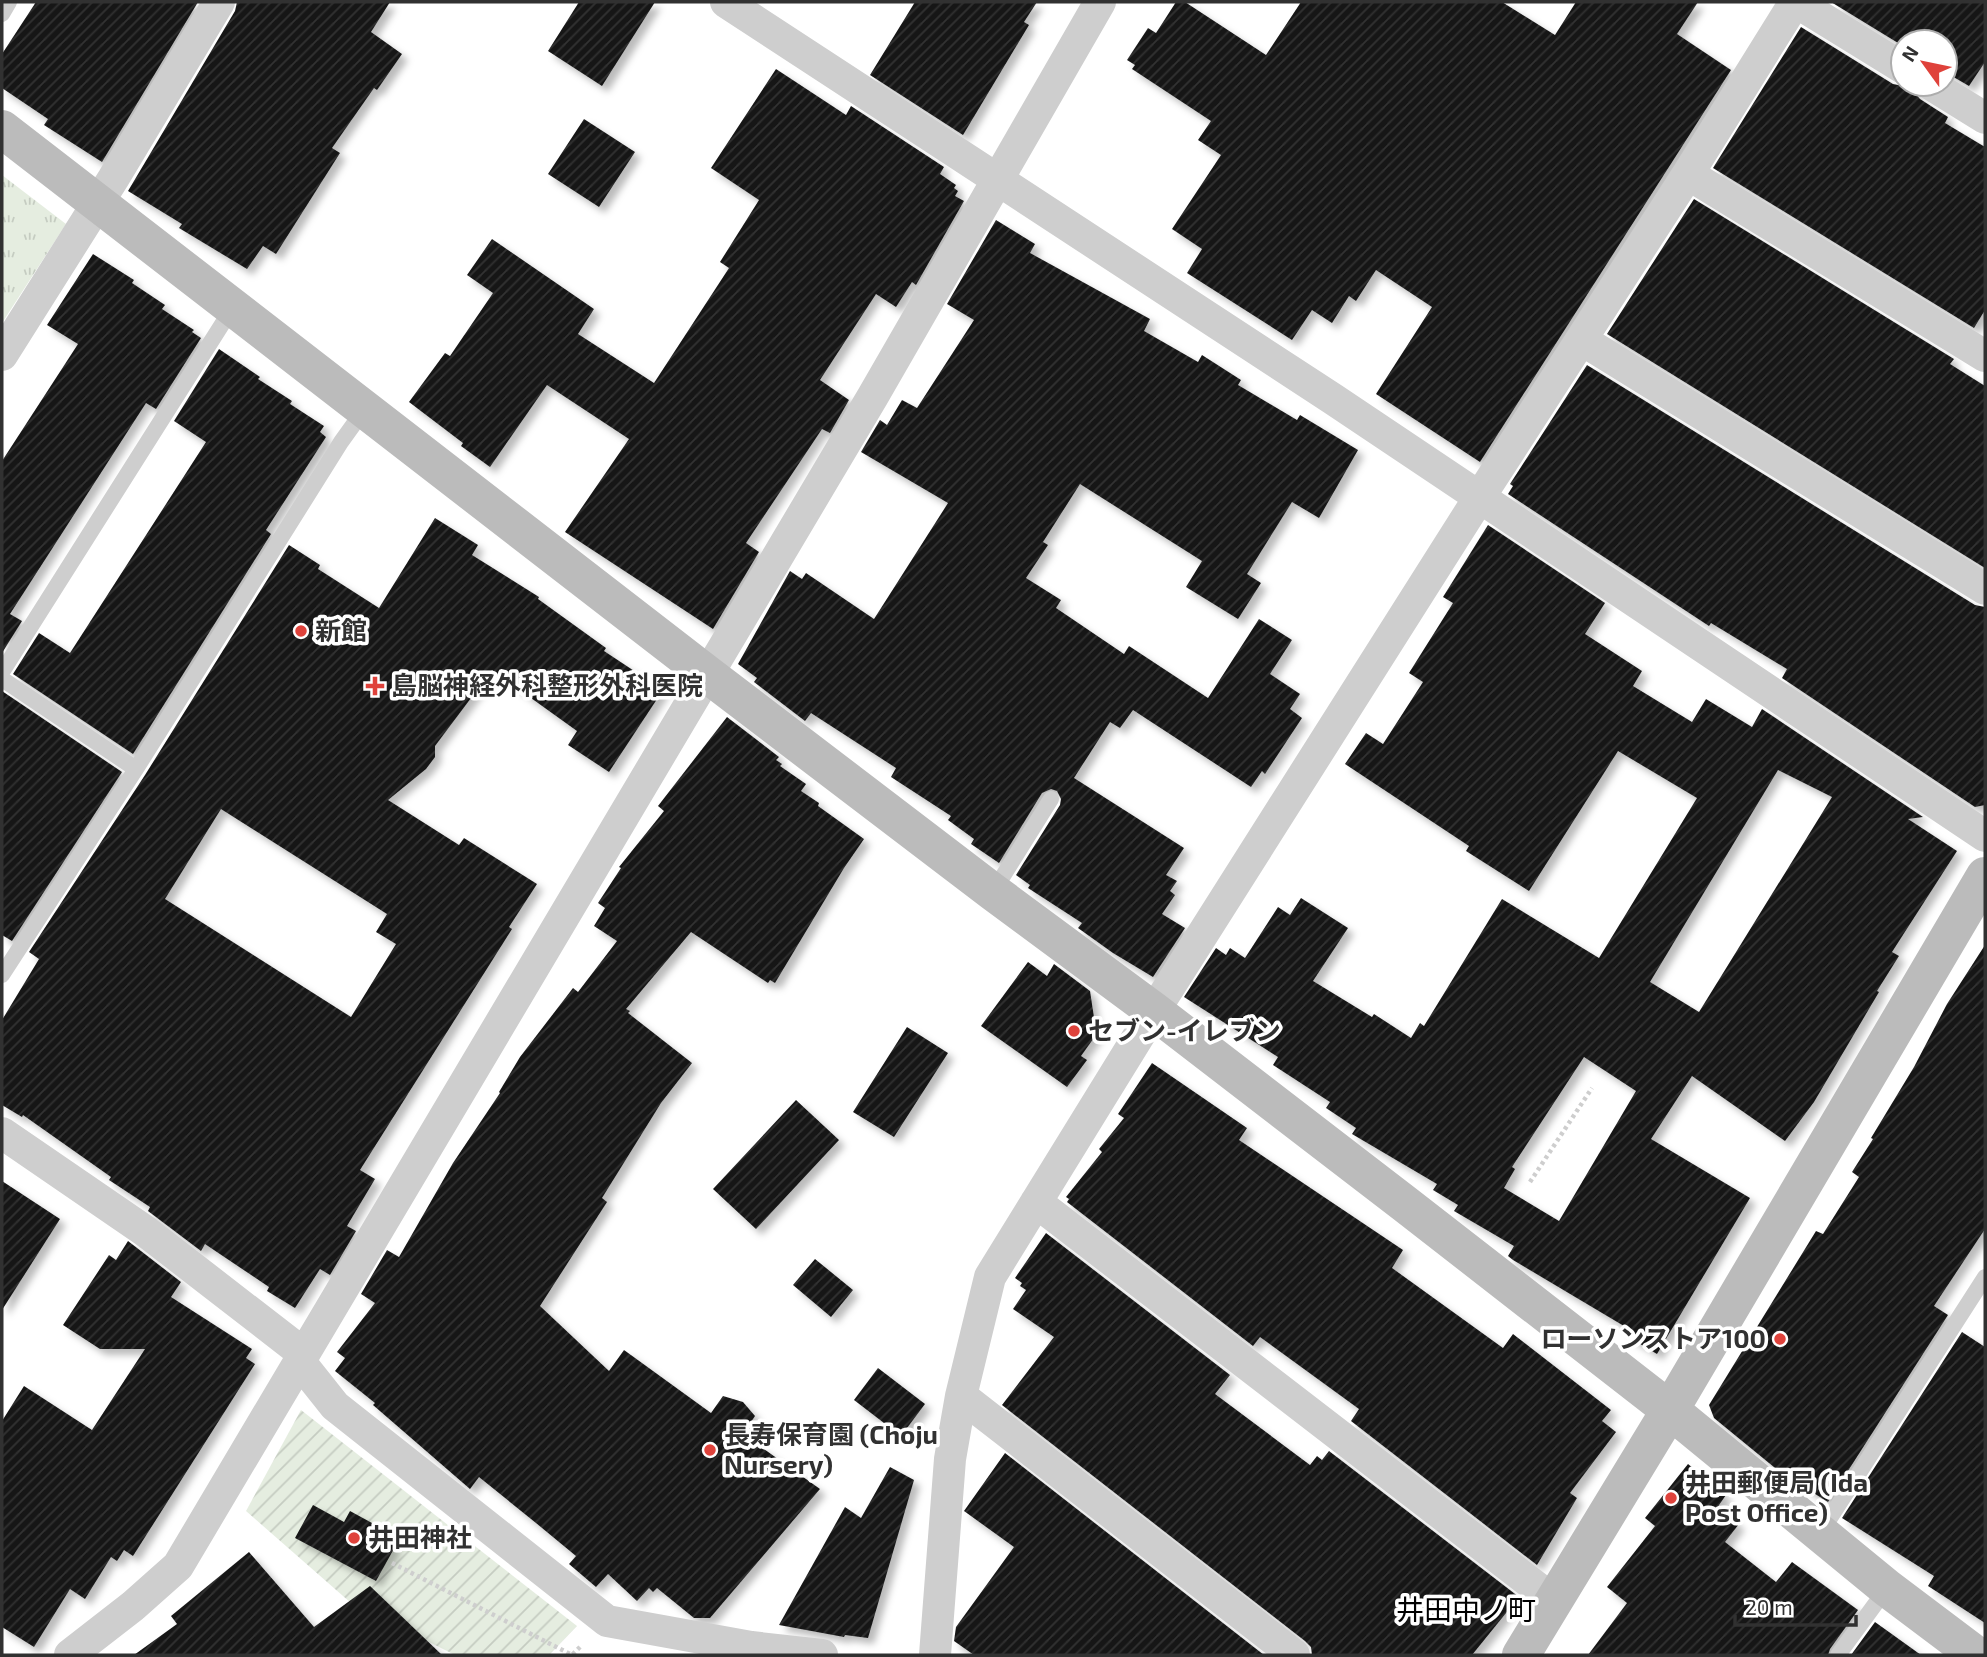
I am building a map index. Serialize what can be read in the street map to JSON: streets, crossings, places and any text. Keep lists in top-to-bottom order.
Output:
{
  "districts": ["井田中ノ町"],
  "places": {
    "other": [
      "新館",
      "セブン-イレブン",
      "ローソンストア100",
      "長寿保育園 (Choju Nursery)",
      "井田郵便局 (Ida Post Office)",
      "井田神社"
    ],
    "health": ["島脳神経外科整形外科医院"]
  },
  "scale_bar": "20 m",
  "north": "top left"
}
